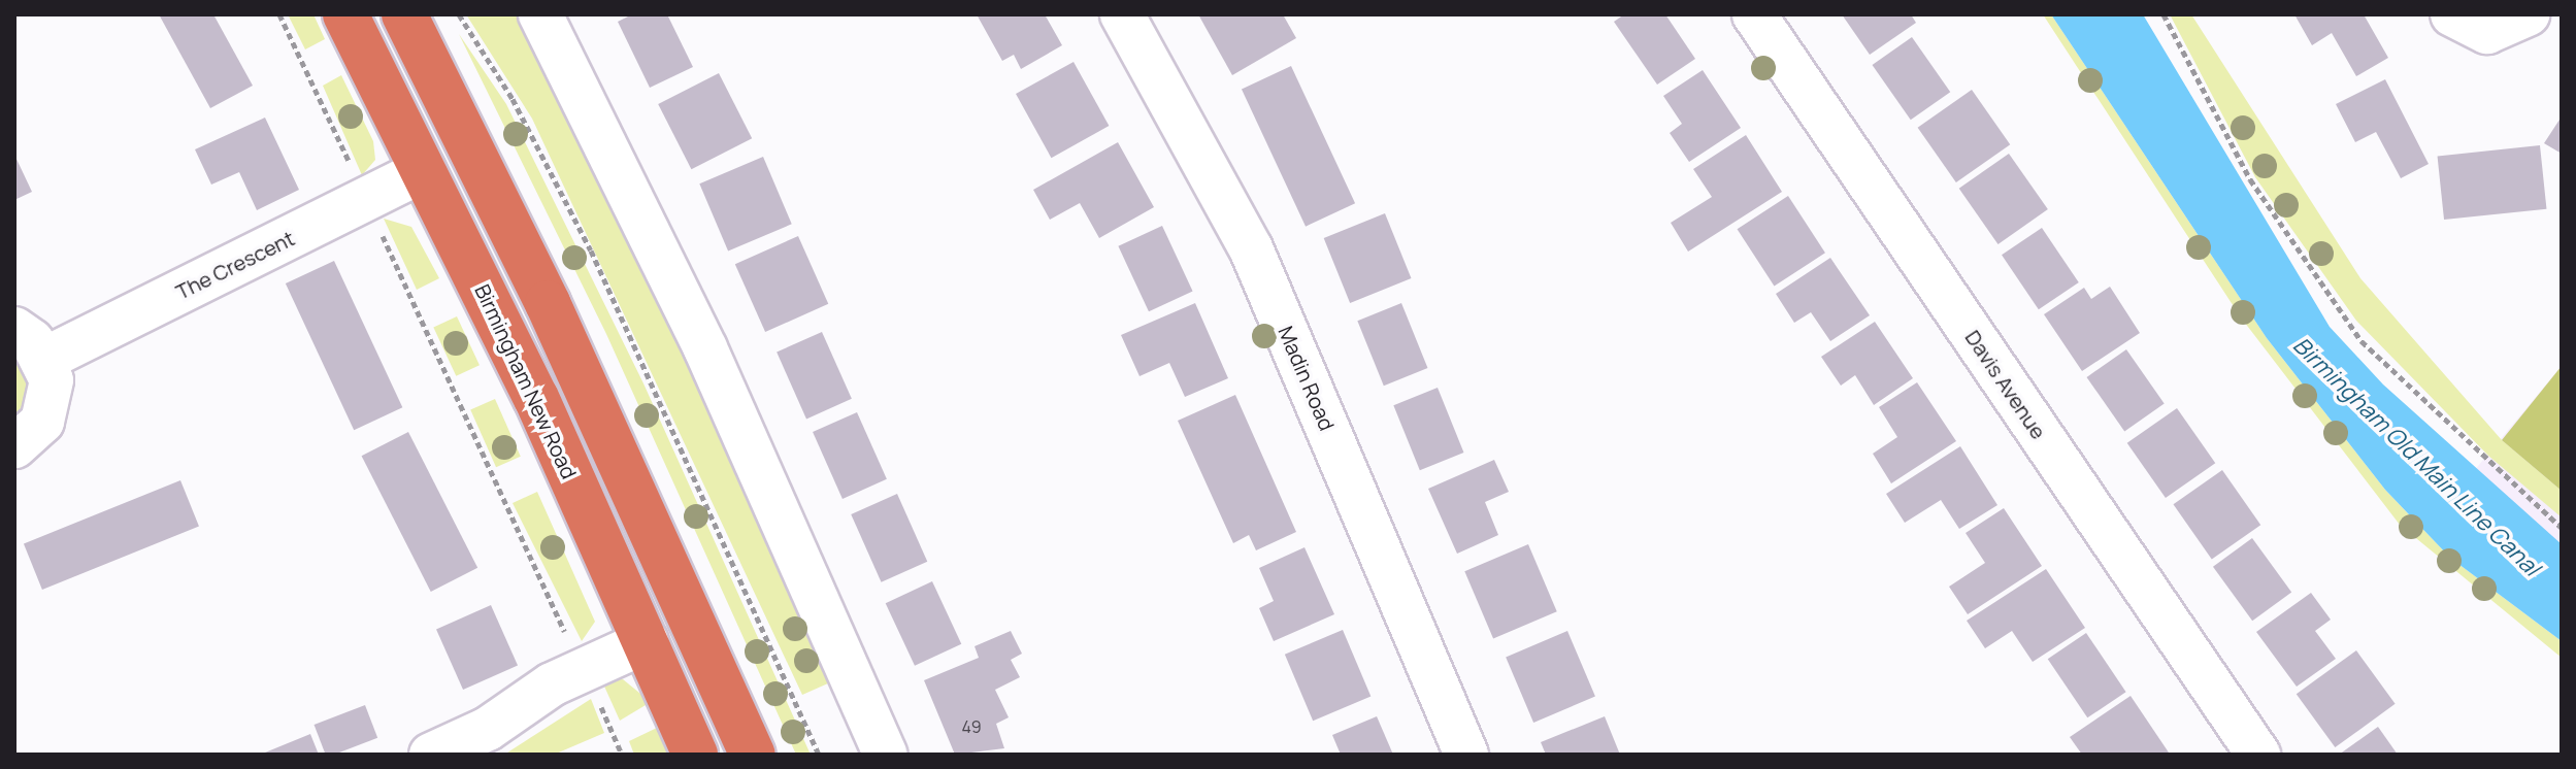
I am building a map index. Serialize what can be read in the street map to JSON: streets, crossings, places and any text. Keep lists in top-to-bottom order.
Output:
{
  "streets": {
    "highway": ["Birmingham New Road"],
    "street": ["The Crescent", "Madin Road", "Davis Avenue"]
  },
  "crossings": [
    ["The Crescent", "Birmingham New Road"]
  ],
  "water": ["Birmingham Old Main Line Canal"],
  "house_numbers": ["49"]
}
